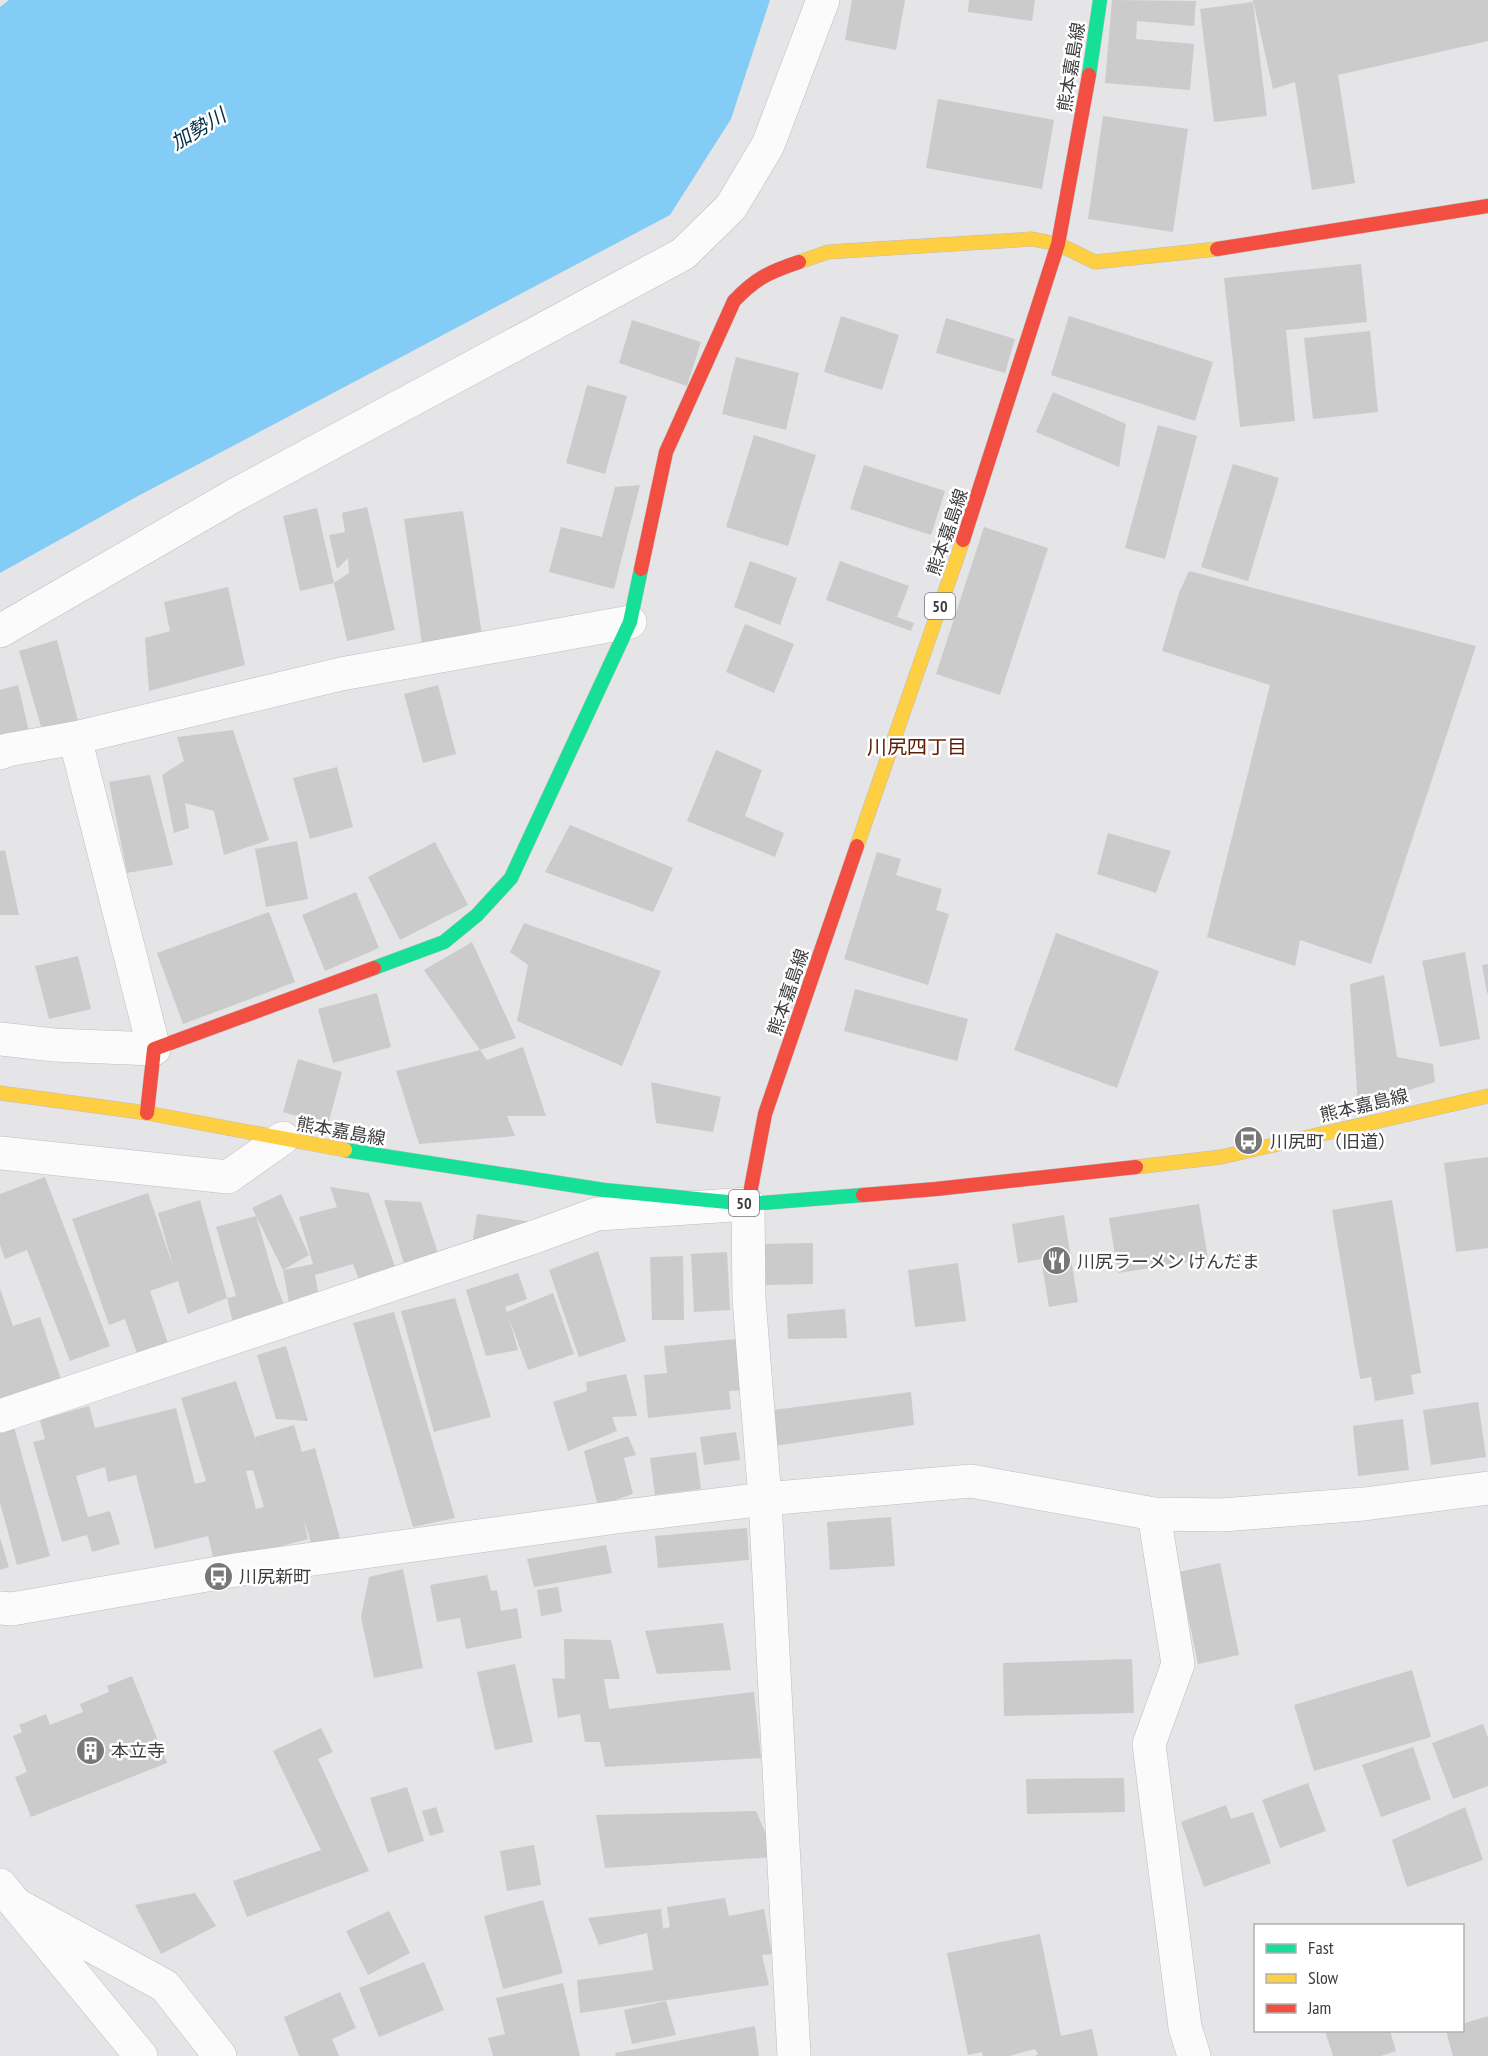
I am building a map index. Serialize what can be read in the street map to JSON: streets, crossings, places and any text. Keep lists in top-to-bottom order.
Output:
{
  "streets": {
    "main road": ["熊本嘉島線", "50"]
  },
  "districts": ["川尻四丁目"],
  "water": ["加勢川"],
  "places": {
    "bus stop": ["川尻町（旧道）", "川尻新町"],
    "restaurant": ["川尻ラーメン けんだま"],
    "building": ["本立寺"]
  },
  "legend": ["Fast", "Slow", "Jam"]
}
